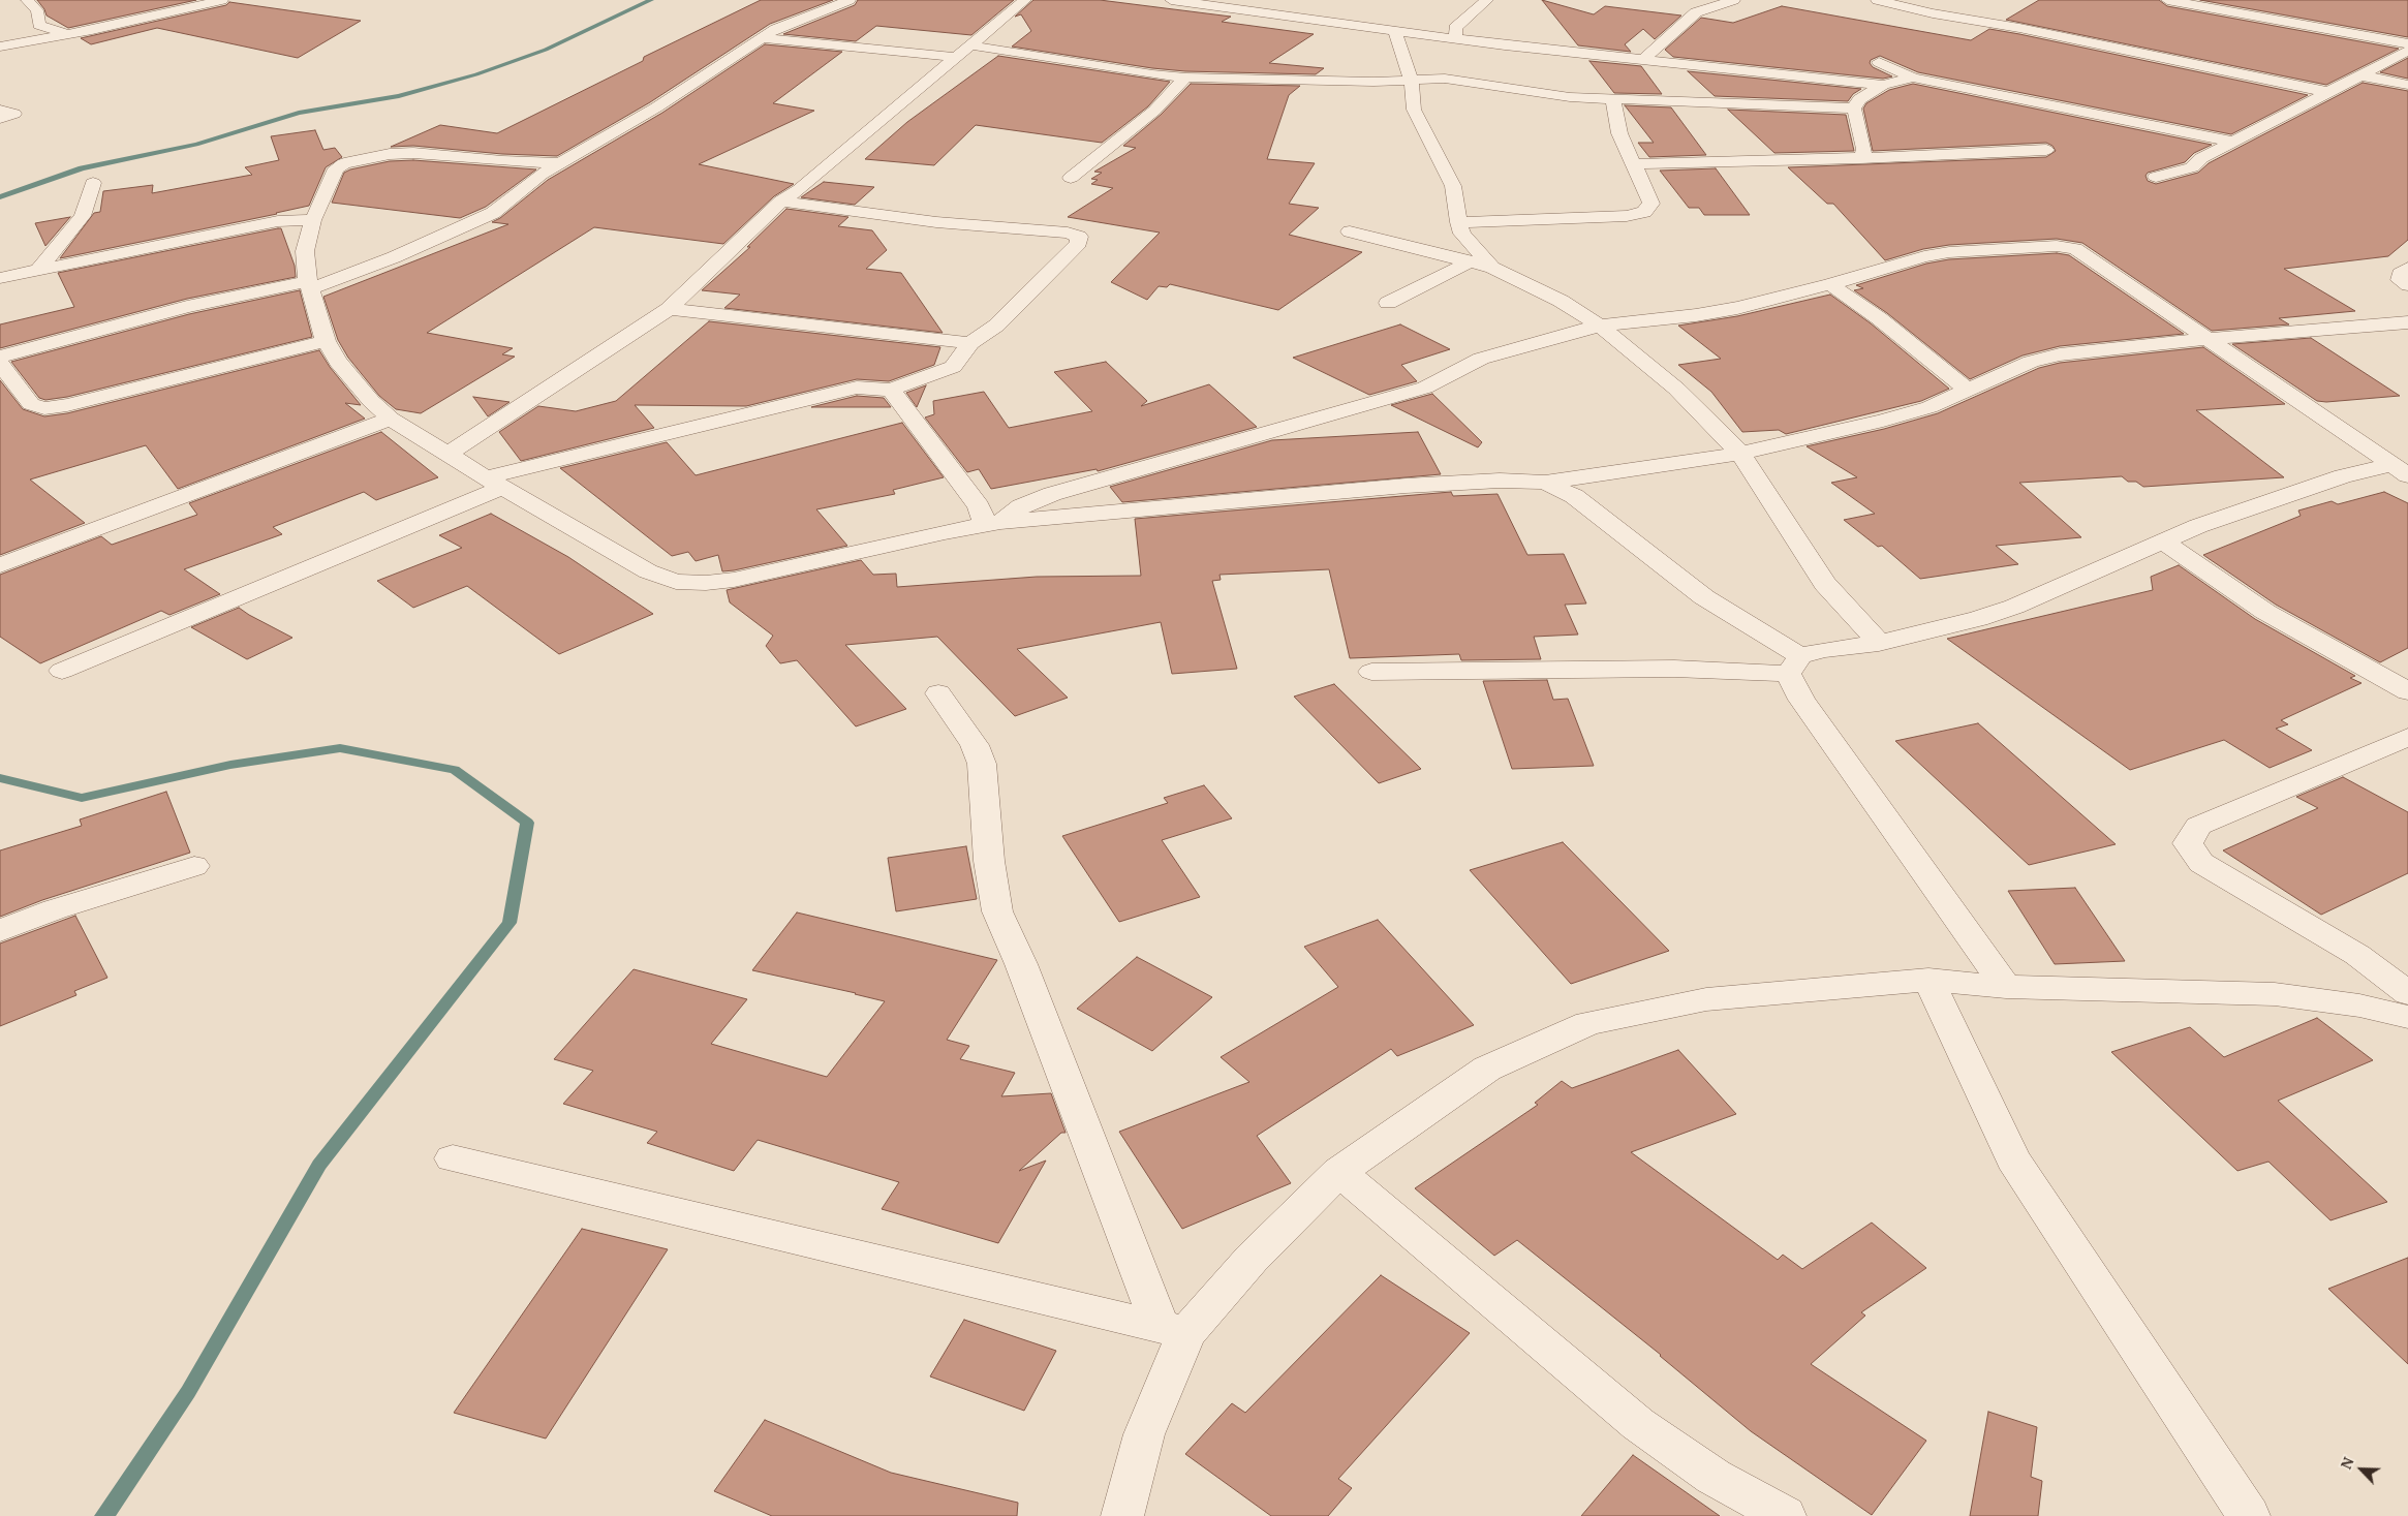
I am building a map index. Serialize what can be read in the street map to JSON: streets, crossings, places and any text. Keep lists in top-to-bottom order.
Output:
{
  "north": "top left"
}
